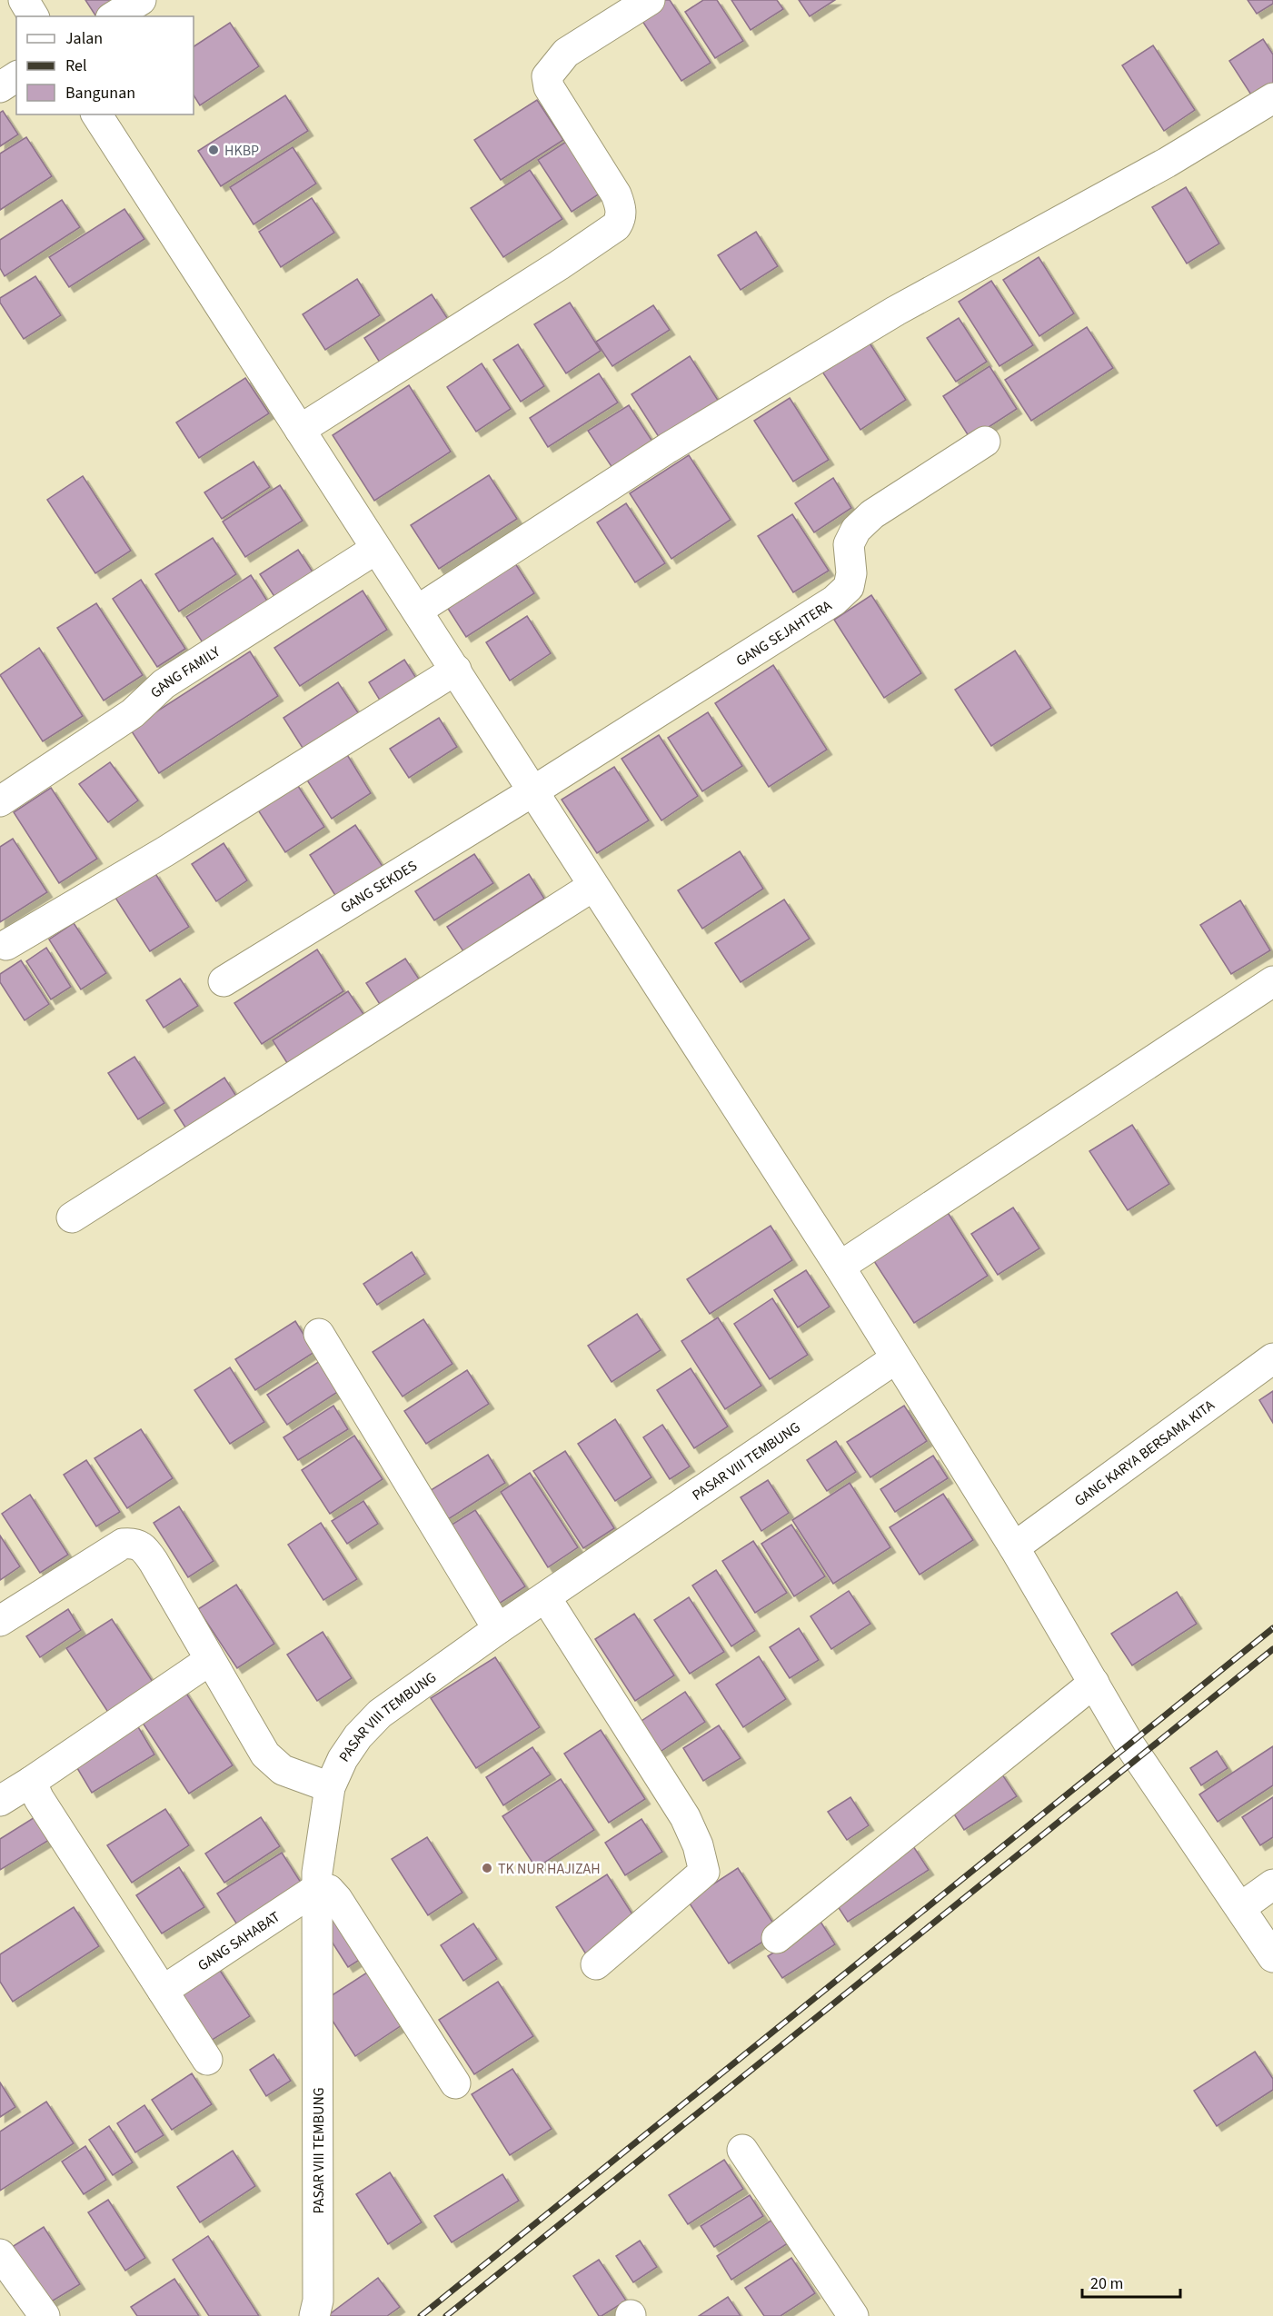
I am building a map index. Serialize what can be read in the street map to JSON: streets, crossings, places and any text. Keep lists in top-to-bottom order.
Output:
{
  "streets": {
    "street": [
      "GANG SEJAHTERA",
      "GANG FAMILY",
      "GANG SEKDES",
      "GANG KARYA BERSAMA KITA",
      "PASAR VIII TEMBUNG",
      "GANG SAHABAT"
    ]
  },
  "crossings": [
    ["GANG SEJAHTERA", "GANG SEKDES"],
    ["PASAR VIII TEMBUNG", "GANG SAHABAT"]
  ],
  "places": ["HKBP", "TK NUR HAJIZAH"],
  "legend": ["Jalan", "Rel", "Bangunan"],
  "scale_bar": "20 m"
}
